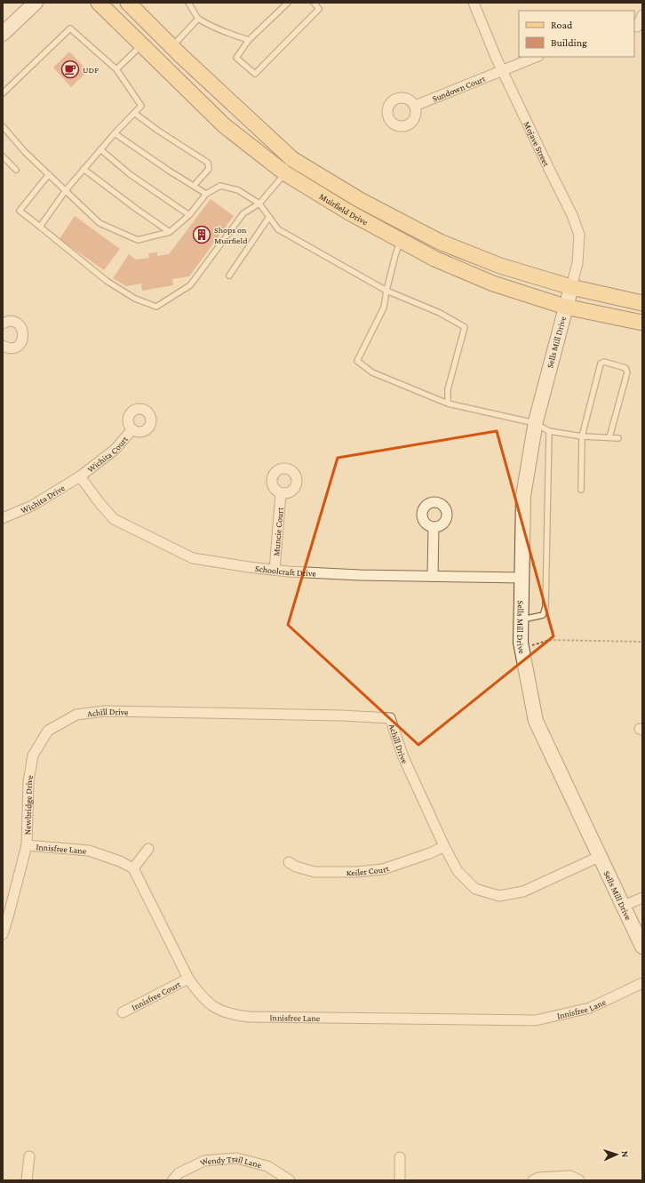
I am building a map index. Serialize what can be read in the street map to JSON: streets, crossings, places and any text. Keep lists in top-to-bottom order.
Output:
{
  "streets": {
    "main road": ["Muirfield Drive"],
    "street": [
      "Sundown Court",
      "Mojave Street",
      "Sells Mill Drive",
      "Wichita Court",
      "Wichita Drive",
      "Muncie Court",
      "Schoolcraft Drive",
      "Achill Drive",
      "Newbridge Drive",
      "Innisfree Lane",
      "Keiler Court",
      "Innisfree Court",
      "Wendy Trail Lane"
    ]
  },
  "crossings": [
    ["Sundown Court", "Mojave Street"],
    ["Mojave Street", "Muirfield Drive"],
    ["Mojave Street", "Sells Mill Drive"],
    ["Muirfield Drive", "Sells Mill Drive"],
    ["Sells Mill Drive", "Schoolcraft Drive"],
    ["Sells Mill Drive", "Achill Drive"],
    ["Wichita Court", "Wichita Drive"],
    ["Wichita Court", "Schoolcraft Drive"],
    ["Wichita Drive", "Schoolcraft Drive"],
    ["Muncie Court", "Schoolcraft Drive"],
    ["Achill Drive", "Newbridge Drive"],
    ["Achill Drive", "Keiler Court"],
    ["Newbridge Drive", "Innisfree Lane"],
    ["Innisfree Lane", "Innisfree Court"]
  ],
  "places": {
    "cafe": ["UDF"],
    "building": ["Shops on Muirfield"]
  },
  "legend": ["Road", "Building"],
  "north": "right"
}
